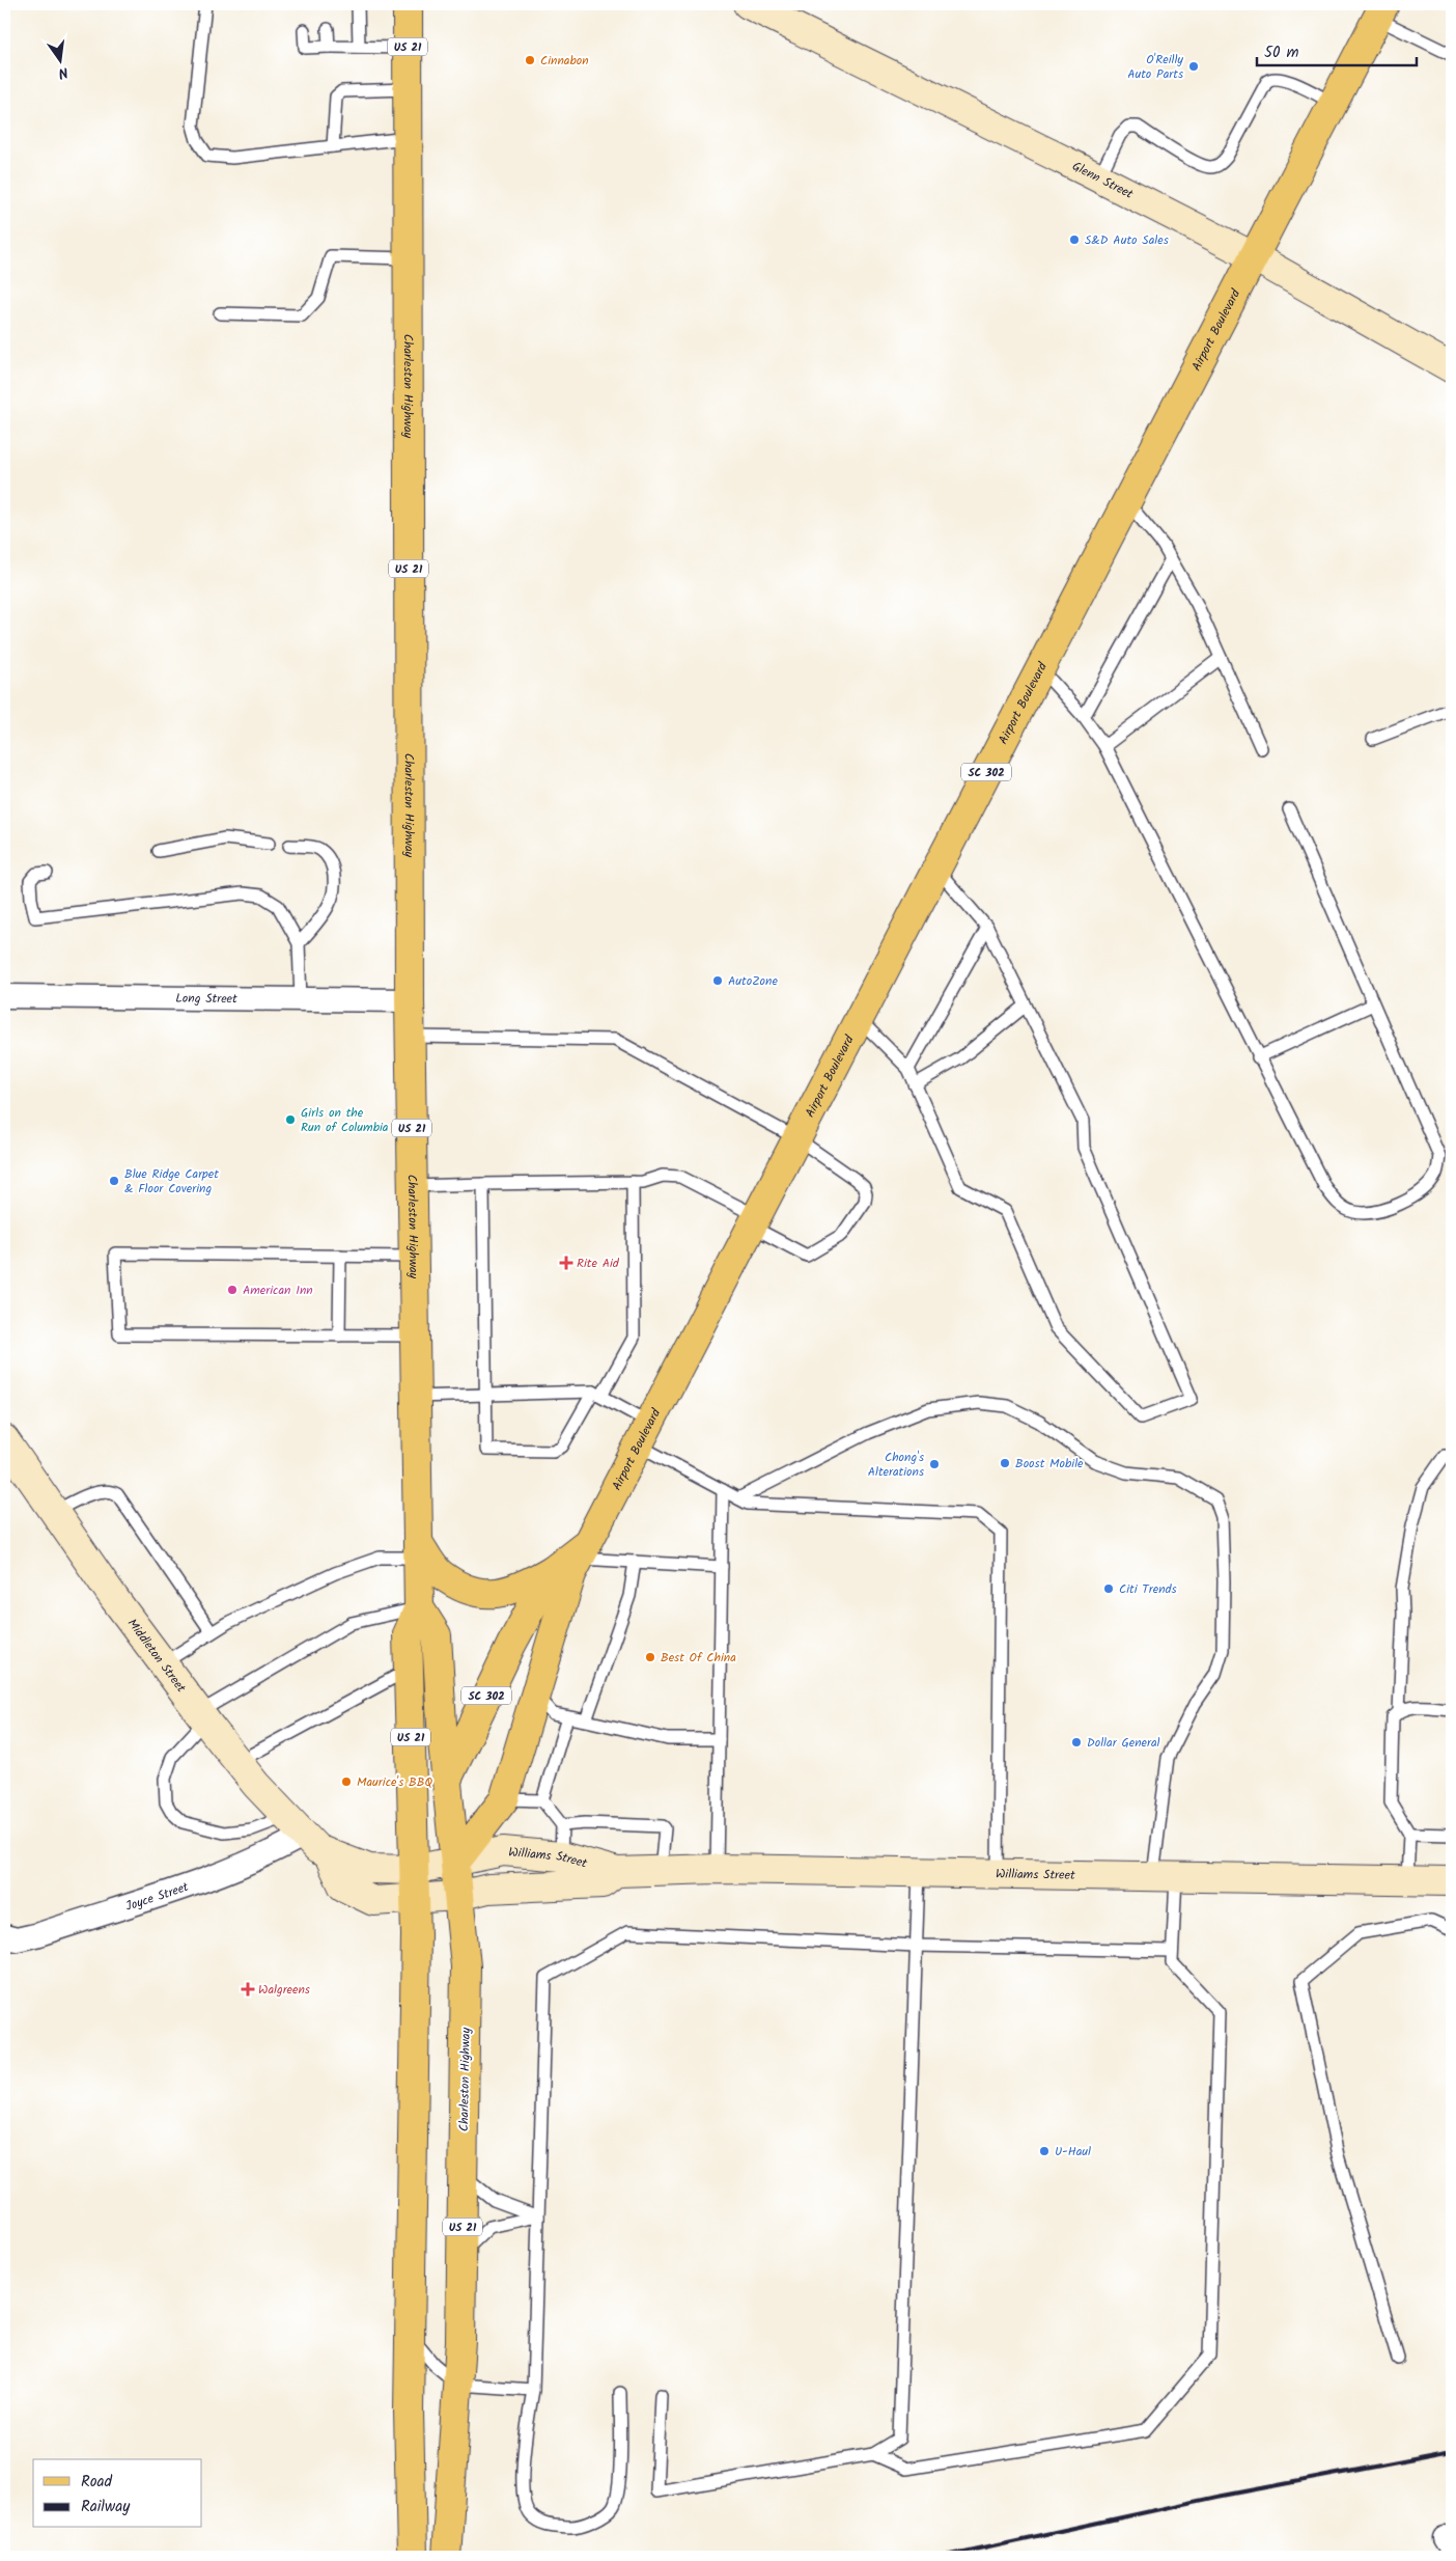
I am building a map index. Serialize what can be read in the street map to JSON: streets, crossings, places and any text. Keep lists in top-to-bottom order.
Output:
{
  "streets": {
    "main road": [
      "US 21",
      "Airport Boulevard",
      "Charleston Highway",
      "SC 302"
    ],
    "street": [
      "Glenn Street",
      "Long Street",
      "Middleton Street",
      "Williams Street",
      "Joyce Street"
    ]
  },
  "crossings": [
    ["Glenn Street", "Airport Boulevard"],
    ["Airport Boulevard", "Charleston Highway"],
    ["Airport Boulevard", "Middleton Street"],
    ["Airport Boulevard", "Williams Street"],
    ["Charleston Highway", "Long Street"],
    ["Charleston Highway", "Middleton Street"],
    ["Charleston Highway", "Williams Street"],
    ["Middleton Street", "Williams Street"],
    ["Middleton Street", "Joyce Street"]
  ],
  "places": {
    "other": [
      "Cinnabon",
      "O'Reilly Auto Parts",
      "S&D Auto Sales",
      "AutoZone",
      "Girls on the Run of Columbia",
      "Blue Ridge Carpet & Floor Covering",
      "American Inn",
      "Boost Mobile",
      "Chong's Alterations",
      "Citi Trends",
      "Best Of China",
      "Dollar General",
      "Maurice's BBQ",
      "U-Haul"
    ],
    "health": ["Rite Aid", "Walgreens"]
  },
  "legend": ["Road", "Railway"],
  "scale_bar": "50 m",
  "north": "bottom"
}
